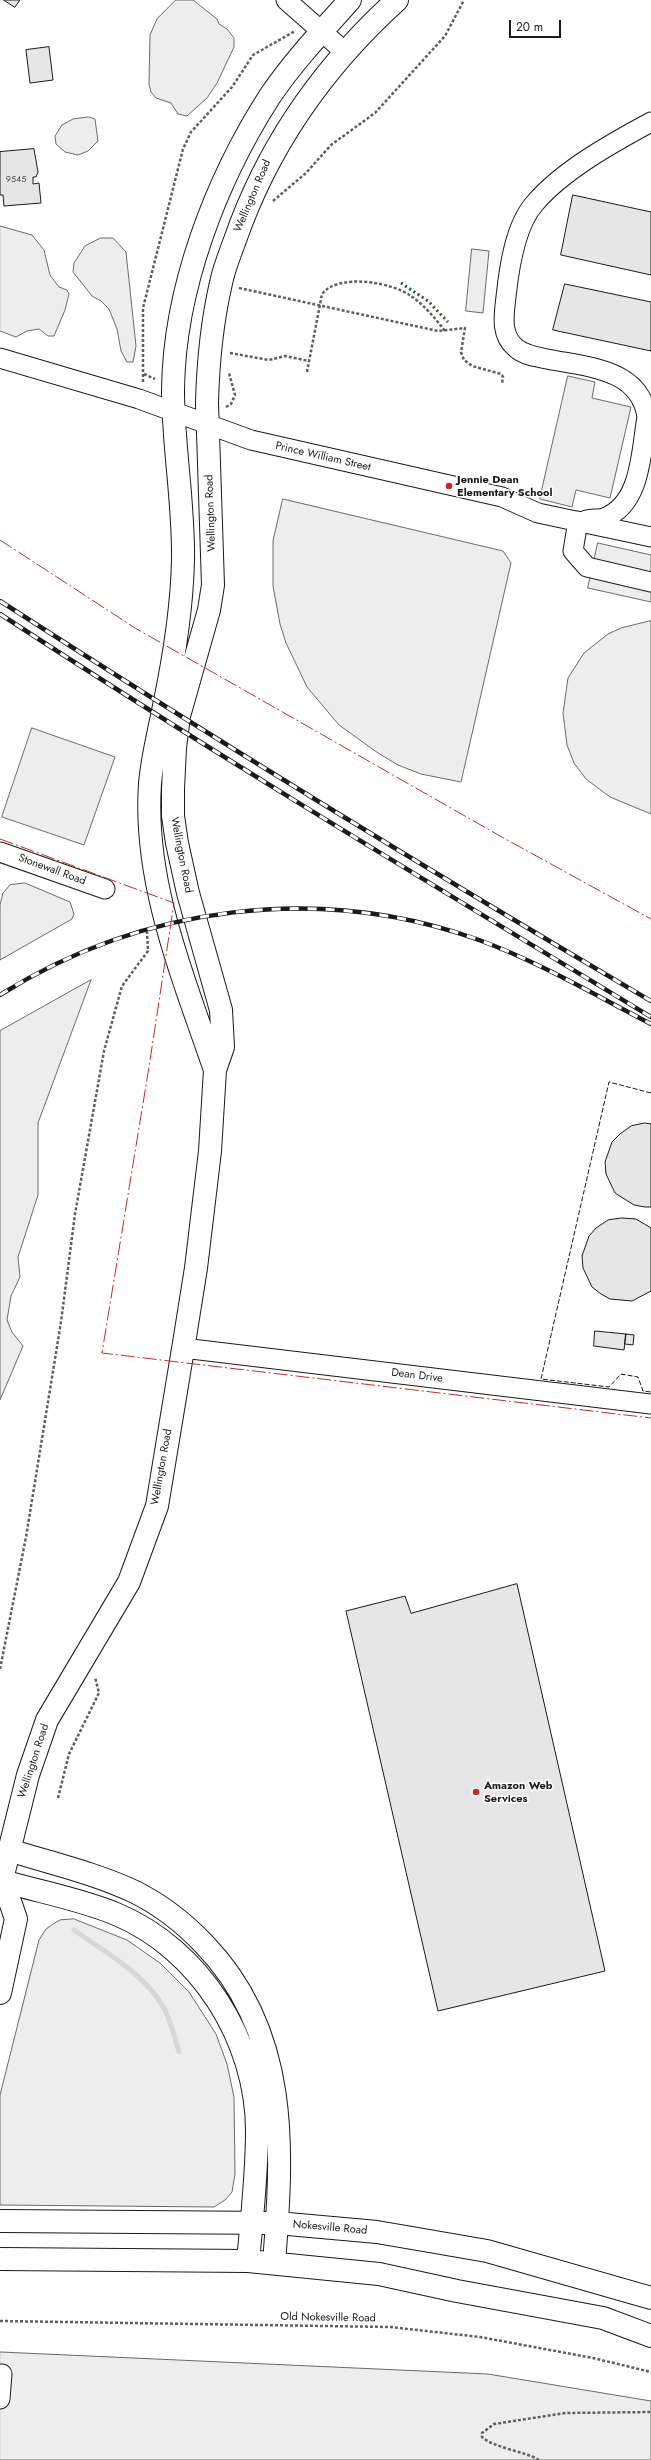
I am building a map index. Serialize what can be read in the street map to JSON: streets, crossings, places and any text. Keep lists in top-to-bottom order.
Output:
{
  "streets": {
    "main road": ["Wellington Road", "Nokesville Road"],
    "street": ["Prince William Street", "Stonewall Road", "Dean Drive"],
    "path": ["Old Nokesville Road"]
  },
  "crossings": [
    ["Wellington Road", "Prince William Street"],
    ["Wellington Road", "Dean Drive"]
  ],
  "places": ["Jennie Dean Elementary School", "Amazon Web Services"],
  "house_numbers": ["9545"],
  "scale_bar": "20 m"
}
